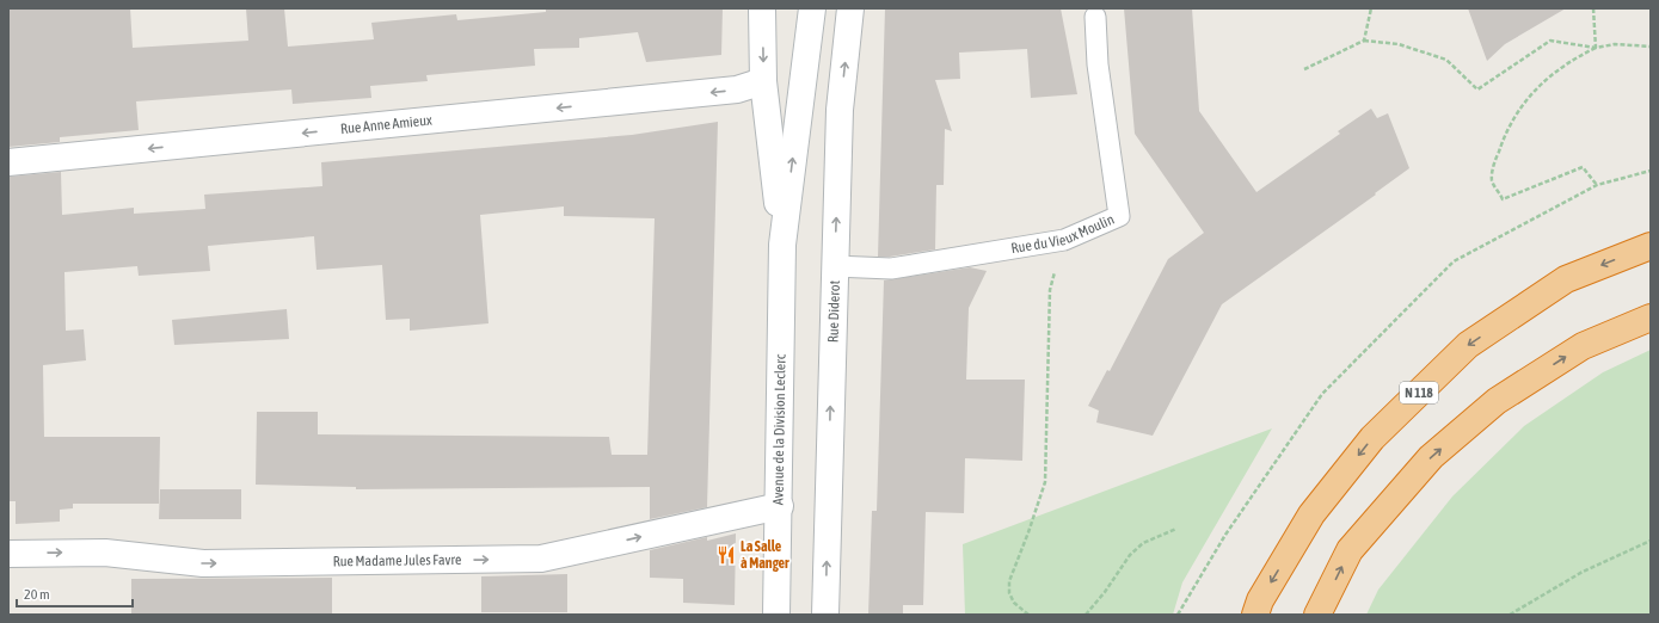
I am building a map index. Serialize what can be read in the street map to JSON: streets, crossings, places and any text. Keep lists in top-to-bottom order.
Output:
{
  "streets": {
    "highway": ["N 118"],
    "street": [
      "Rue Anne Amieux",
      "Rue Diderot",
      "Avenue de la Division Leclerc",
      "Rue Madame Jules Favre"
    ],
    "lane": ["Rue du Vieux Moulin"]
  },
  "crossings": [
    ["Rue Anne Amieux", "Avenue de la Division Leclerc"],
    ["Rue du Vieux Moulin", "Rue Diderot"],
    ["Avenue de la Division Leclerc", "Rue Madame Jules Favre"]
  ],
  "one_way": ["Rue Anne Amieux", "Rue Diderot", "Rue Madame Jules Favre"],
  "places": {
    "restaurant": ["La Salle à Manger"]
  },
  "scale_bar": "20 m"
}
